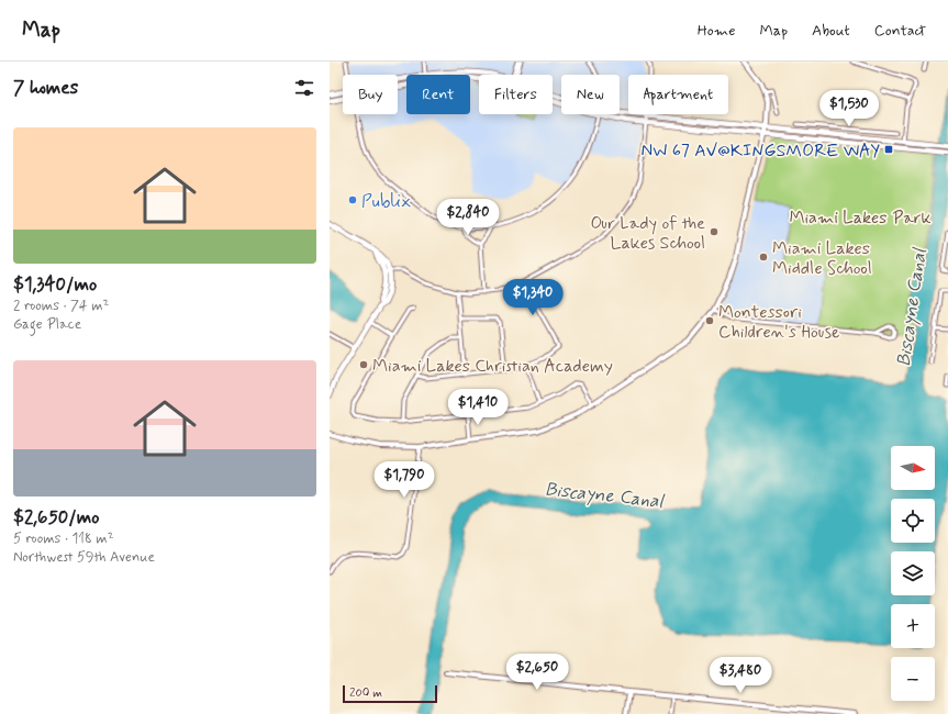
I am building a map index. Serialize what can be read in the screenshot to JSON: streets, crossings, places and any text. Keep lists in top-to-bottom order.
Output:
{
  "water": ["Biscayne Canal"],
  "parks": ["Miami Lakes Park"],
  "places": {
    "transit": ["NW 67 AV@KINGSMORE WAY"],
    "other": [
      "Publix",
      "Our Lady of the Lakes School",
      "Miami Lakes Middle School",
      "Montessori Children's House",
      "Miami Lakes Christian Academy"
    ]
  },
  "scale_bar": "200 m",
  "north": "right",
  "page": {
    "header": "Map",
    "nav": [
      "Home",
      "Map",
      "About",
      "Contact"
    ],
    "heading": "7 homes",
    "chip": [
      "Buy",
      "Rent",
      "Filters",
      "New",
      "Apartment"
    ],
    "price": [
      "$1,530",
      "$2,840",
      "$1,340",
      "$1,410",
      "$1,790",
      "$2,650",
      "$3,480"
    ],
    "list": [
      {
        "name": "$1,340/mo",
        "note": "2 rooms · 74 m² · Gage Place"
      },
      {
        "name": "$2,650/mo",
        "note": "5 rooms · 118 m² · Northwest 59th Avenue"
      }
    ],
    "map_buttons": ["+", "−"],
    "scale": "200 m"
  }
}
